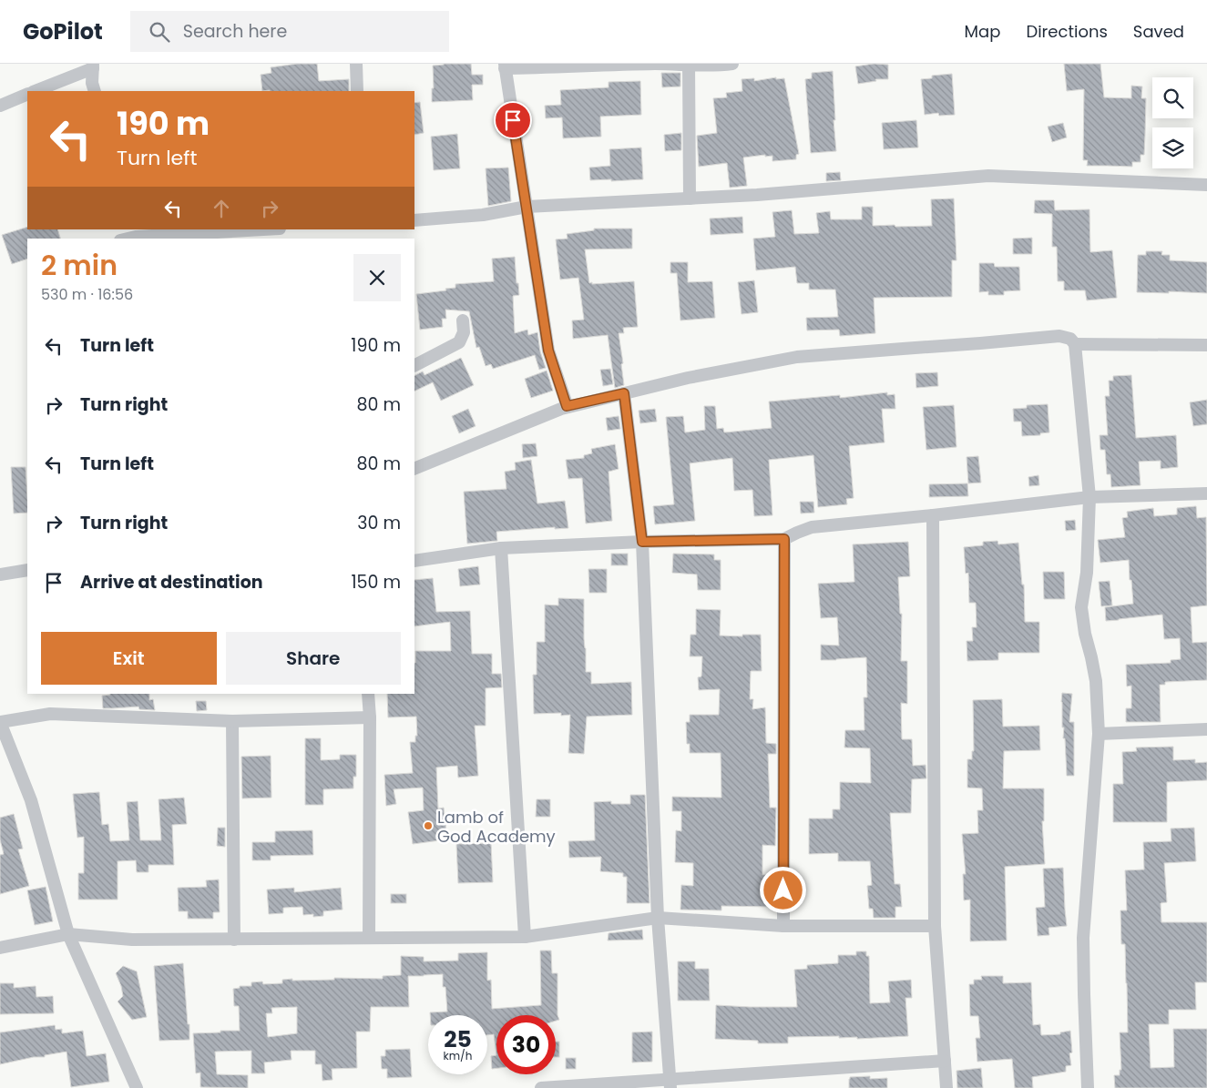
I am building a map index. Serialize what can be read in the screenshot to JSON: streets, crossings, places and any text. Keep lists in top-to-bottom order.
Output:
{
  "places": ["Lamb of God Academy"],
  "page": {
    "header": "GoPilot",
    "search": "Search here",
    "nav": ["Map", "Directions", "Saved"],
    "turn": ["190 m", "Turn left"],
    "heading": ["2 min", "530 m · 16:56"],
    "list": [
      {
        "name": "Turn left",
        "value": "190 m"
      },
      {
        "name": "Turn right",
        "value": "80 m"
      },
      {
        "name": "Turn left",
        "value": "80 m"
      },
      {
        "name": "Turn right",
        "value": "30 m"
      },
      {
        "name": "Arrive at destination",
        "value": "150 m"
      }
    ],
    "buttons": ["Exit", "Share"],
    "speed": "25 km/h",
    "limit": "30"
  }
}
